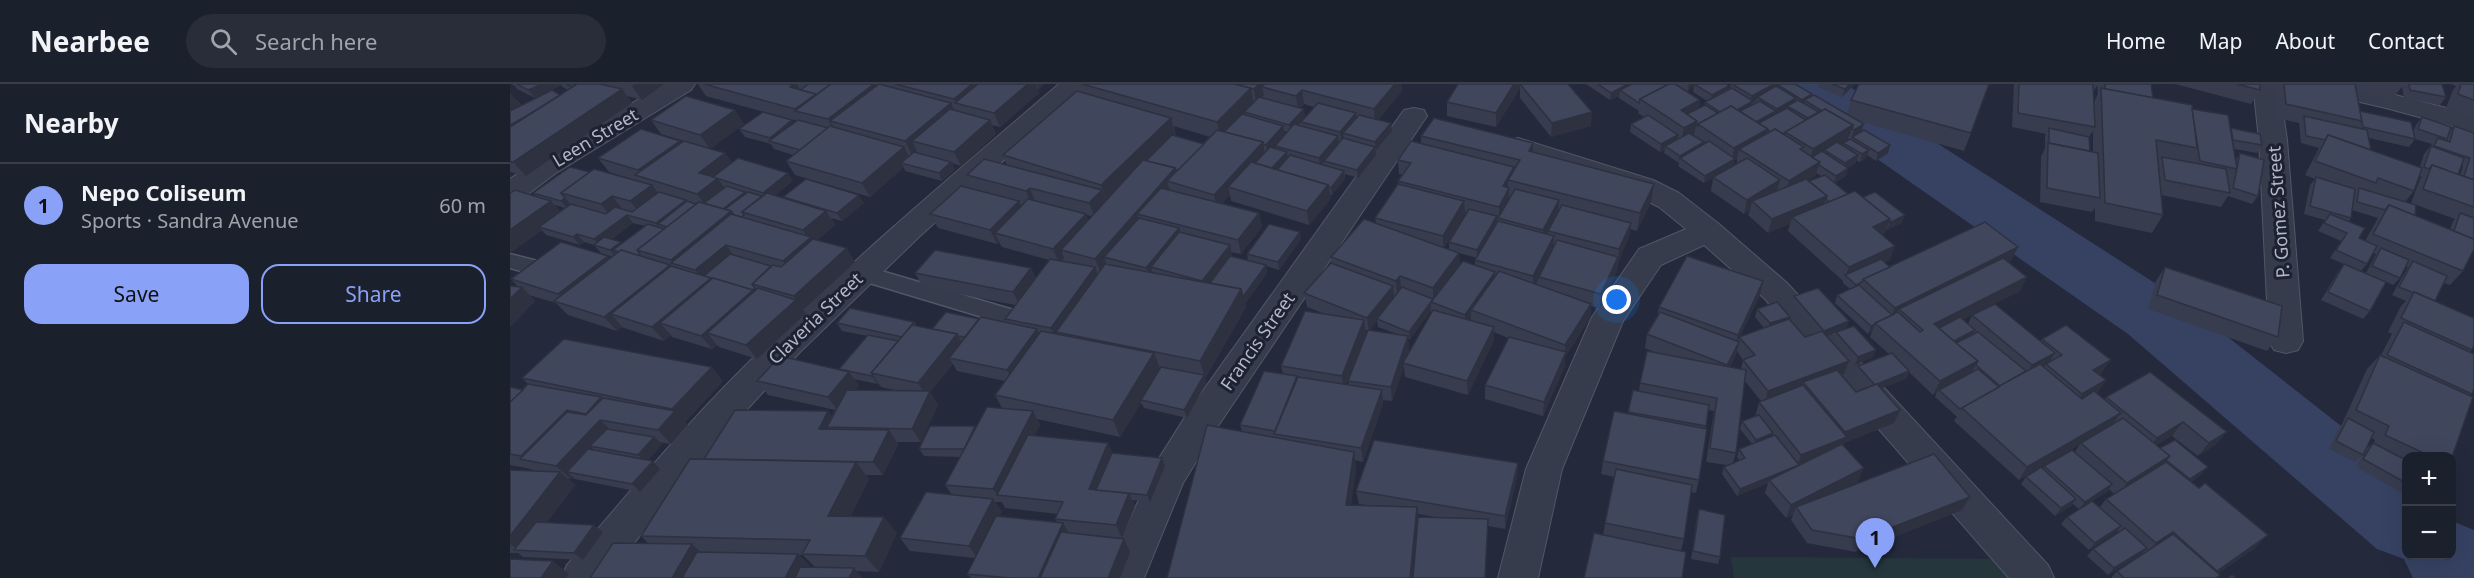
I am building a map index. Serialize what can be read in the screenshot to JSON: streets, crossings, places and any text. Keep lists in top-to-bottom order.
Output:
{
  "streets": {
    "street": [
      "Leen Street",
      "P. Gomez Street",
      "Claveria Street",
      "Francis Street"
    ]
  },
  "page": {
    "header": "Nearbee",
    "search": "Search here",
    "nav": [
      "Home",
      "Map",
      "About",
      "Contact"
    ],
    "heading": "Nearby",
    "list": [
      {
        "mark": "1",
        "name": "Nepo Coliseum",
        "note": "Sports · Sandra Avenue",
        "value": "60 m"
      }
    ],
    "buttons": ["Save", "Share"],
    "map_buttons": ["+", "−"],
    "pins": "1"
  }
}
